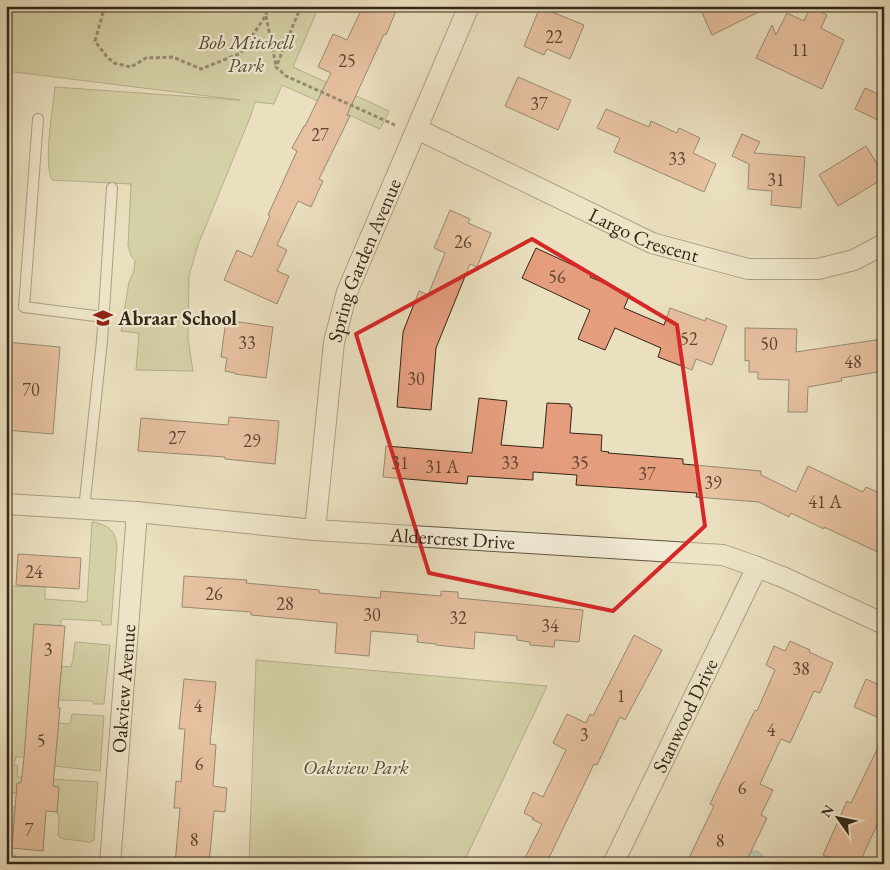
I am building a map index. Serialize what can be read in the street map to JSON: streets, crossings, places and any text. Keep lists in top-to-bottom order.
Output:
{
  "streets": {
    "street": [
      "Largo Crescent",
      "Spring Garden Avenue",
      "Aldercrest Drive",
      "Oakview Avenue",
      "Stanwood Drive"
    ]
  },
  "crossings": [
    ["Largo Crescent", "Spring Garden Avenue"],
    ["Spring Garden Avenue", "Aldercrest Drive"],
    ["Aldercrest Drive", "Oakview Avenue"],
    ["Aldercrest Drive", "Stanwood Drive"]
  ],
  "parks": ["Bob Mitchell Park", "Oakview Park"],
  "places": {
    "school or university": ["Abraar School"]
  },
  "house_numbers": [
    "22",
    "11",
    "25",
    "37",
    "27",
    "33",
    "31",
    "26",
    "56",
    "52",
    "33",
    "50",
    "48",
    "30",
    "70",
    "27",
    "29",
    "31",
    "33",
    "35",
    "31 A",
    "37",
    "39",
    "41 A",
    "24",
    "26",
    "28",
    "30",
    "32",
    "34",
    "3",
    "38",
    "1",
    "4",
    "4",
    "3",
    "5",
    "6",
    "6",
    "7",
    "8",
    "8"
  ],
  "north": "top left"
}
